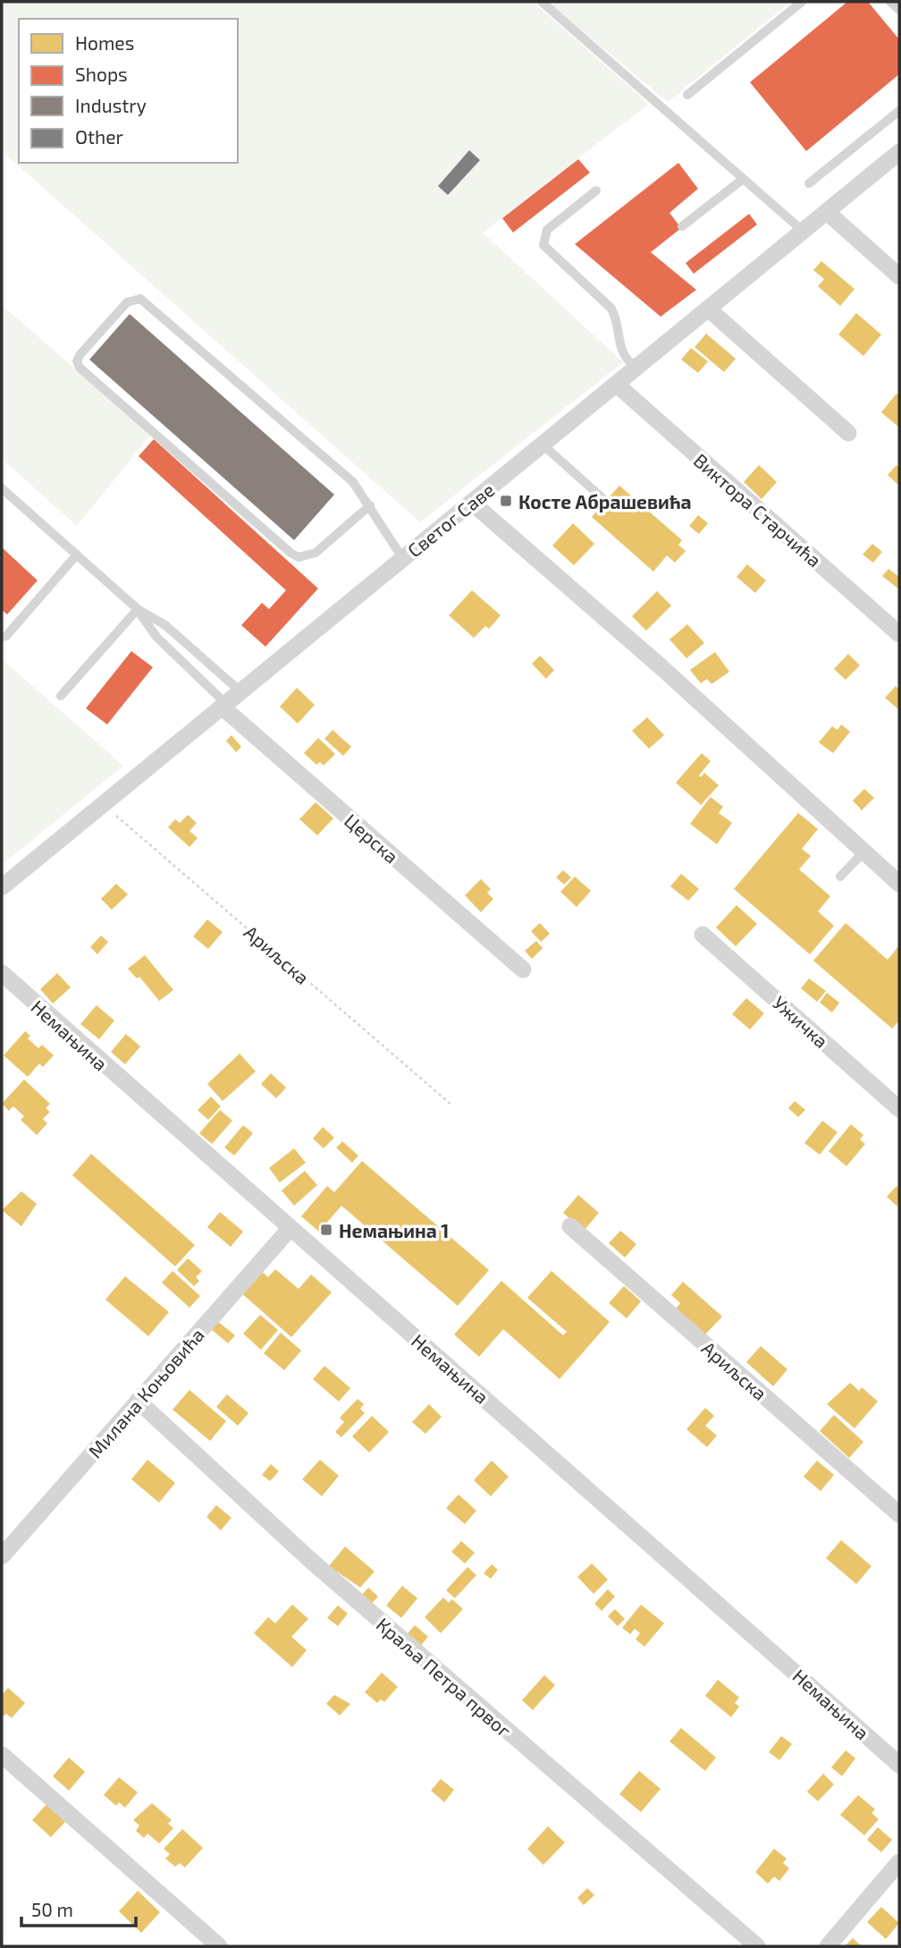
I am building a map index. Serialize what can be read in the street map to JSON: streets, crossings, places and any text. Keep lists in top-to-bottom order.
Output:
{
  "streets": {
    "street": [
      "Виктора Старчића",
      "Светог Саве",
      "Церска",
      "Ариљска",
      "Ужичка",
      "Немањина",
      "Милана Коњовића",
      "Краља Петра првог"
    ]
  },
  "crossings": [
    ["Виктора Старчића", "Светог Саве"],
    ["Светог Саве", "Церска"],
    ["Светог Саве", "Ариљска"],
    ["Немањина", "Милана Коњовића"],
    ["Милана Коњовића", "Краља Петра првог"]
  ],
  "places": {
    "transit": ["Косте Абрашевића", "Немањина 1"]
  },
  "legend": [
    "Homes",
    "Shops",
    "Industry",
    "Other"
  ],
  "scale_bar": "50 m"
}
